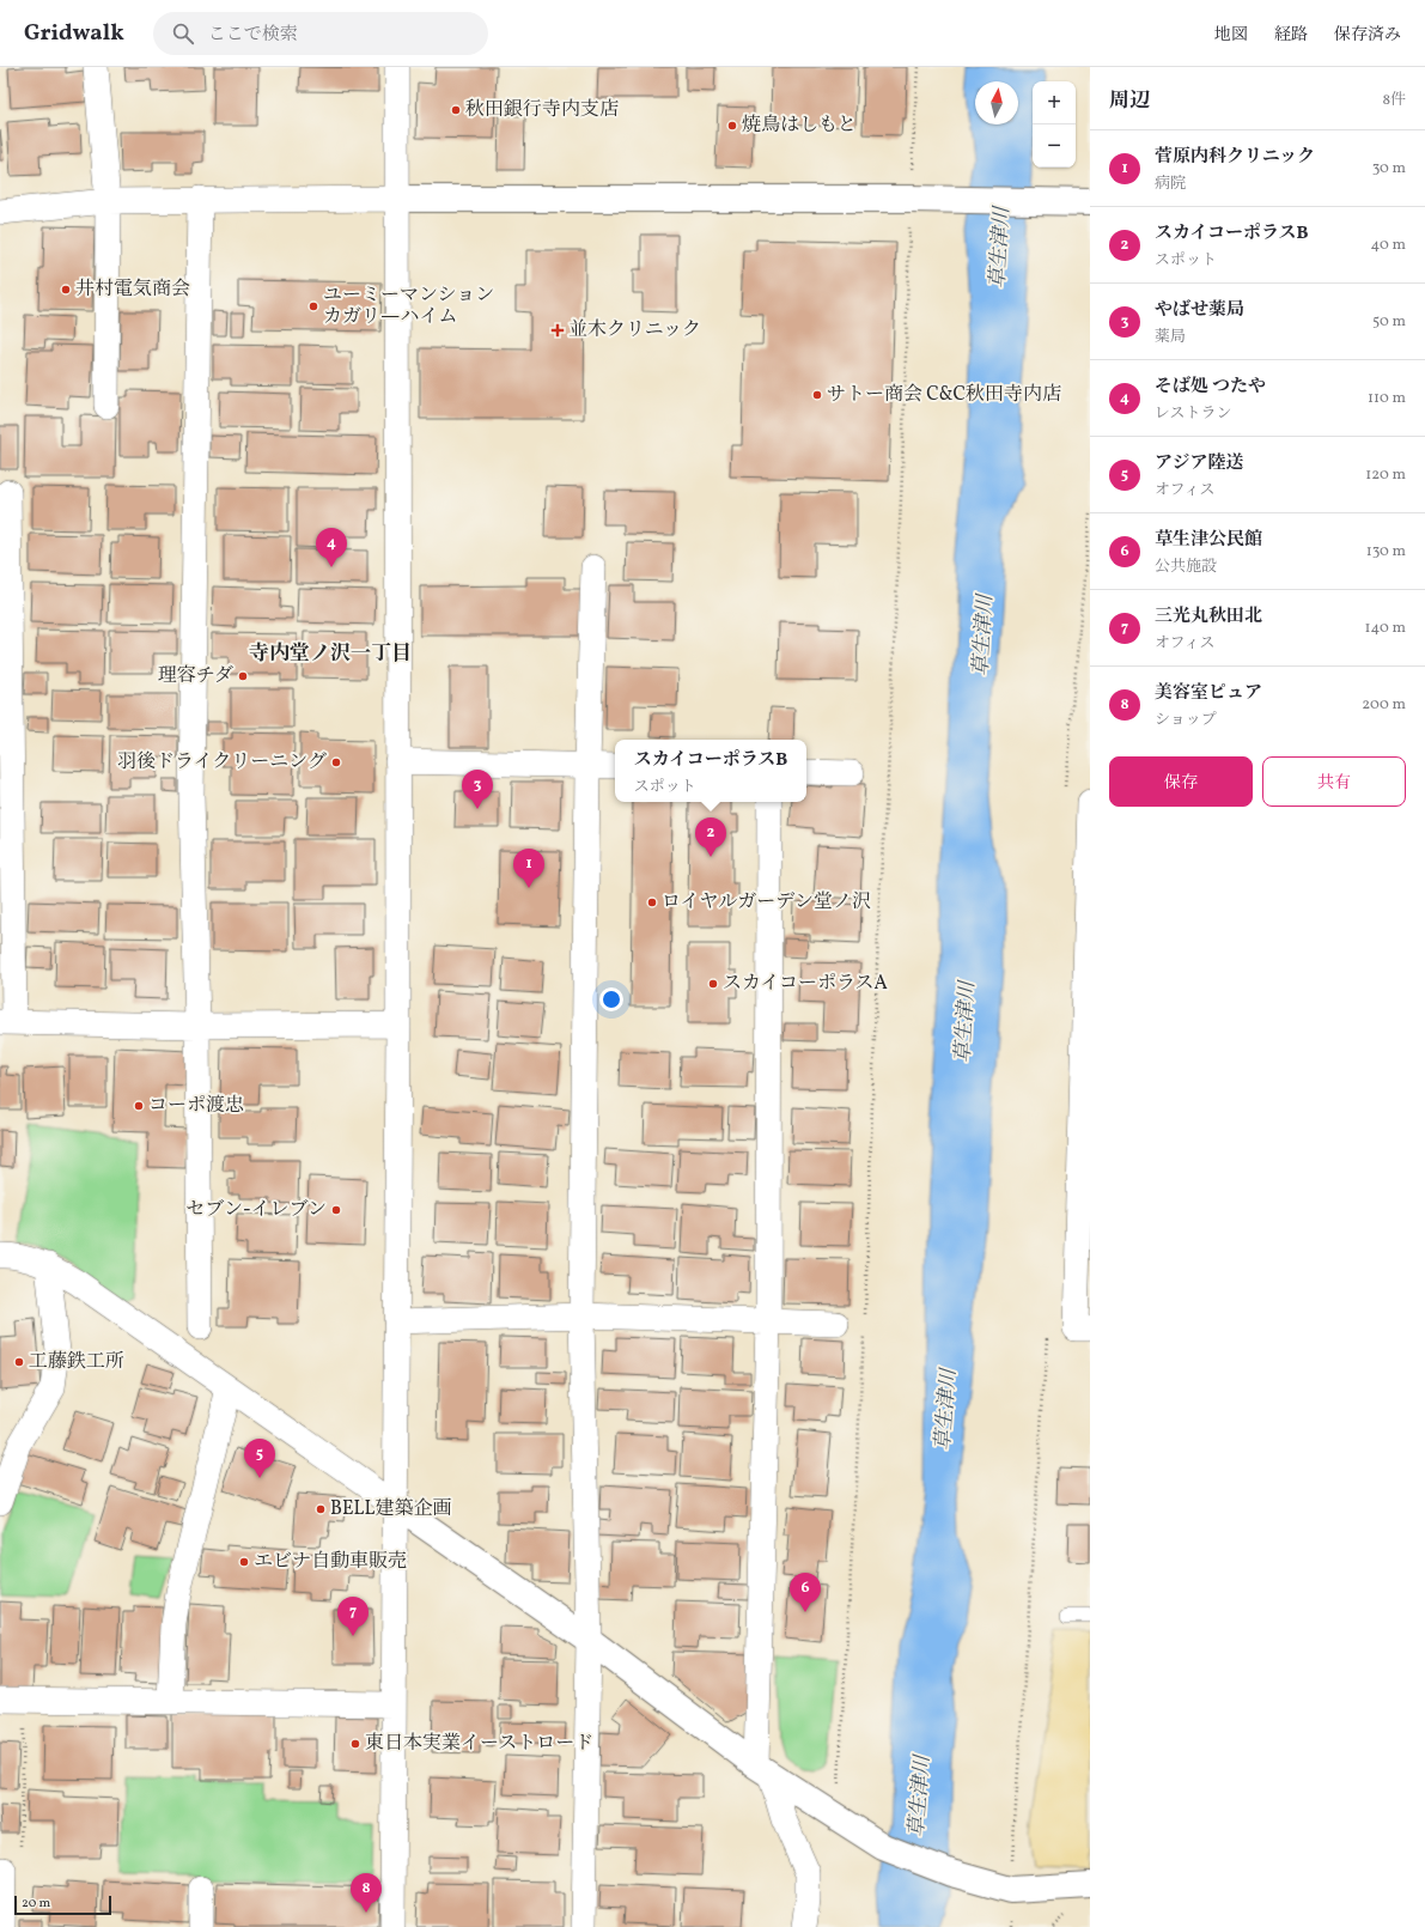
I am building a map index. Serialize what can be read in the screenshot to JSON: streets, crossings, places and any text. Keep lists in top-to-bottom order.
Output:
{
  "districts": ["寺内堂ノ沢一丁目"],
  "water": ["草生津川"],
  "places": {
    "other": [
      "秋田銀行寺内支店",
      "焼鳥はしもと",
      "井村電気商会",
      "ユーミーマンション カガリ―ハイム",
      "サトー商会 C&C秋田寺内店",
      "理容チダ",
      "羽後ドライクリーニング",
      "ロイヤルガーデン堂ノ沢",
      "スカイコーポラスA",
      "コーポ渡忠",
      "セブン-イレブン",
      "工藤鉄工所",
      "BELL建築企画",
      "エビナ自動車販売",
      "東日本実業イーストロード"
    ],
    "health": ["並木クリニック"]
  },
  "scale_bar": "20 m",
  "north": "top",
  "page": {
    "header": "Gridwalk",
    "search": "ここで検索",
    "nav": ["地図", "経路", "保存済み"],
    "heading": ["周辺", "8件"],
    "map_buttons": ["+", "−"],
    "list": [
      {
        "mark": "1",
        "name": "菅原内科クリニック",
        "note": "病院",
        "value": "30 m"
      },
      {
        "mark": "2",
        "name": "スカイコーポラスB",
        "note": "スポット",
        "value": "40 m"
      },
      {
        "mark": "3",
        "name": "やばせ薬局",
        "note": "薬局",
        "value": "50 m"
      },
      {
        "mark": "4",
        "name": "そば処 つたや",
        "note": "レストラン",
        "value": "110 m"
      },
      {
        "mark": "5",
        "name": "アジア陸送",
        "note": "オフィス",
        "value": "120 m"
      },
      {
        "mark": "6",
        "name": "草生津公民館",
        "note": "公共施設",
        "value": "130 m"
      },
      {
        "mark": "7",
        "name": "三光丸秋田北",
        "note": "オフィス",
        "value": "140 m"
      },
      {
        "mark": "8",
        "name": "美容室ピュア",
        "note": "ショップ",
        "value": "200 m"
      }
    ],
    "pins": [
      "4",
      "3",
      "2",
      "1",
      "5",
      "6",
      "7",
      "8"
    ],
    "popup": ["スカイコーポラスB", "スポット"],
    "buttons": ["保存", "共有"],
    "scale": "20 m"
  }
}
